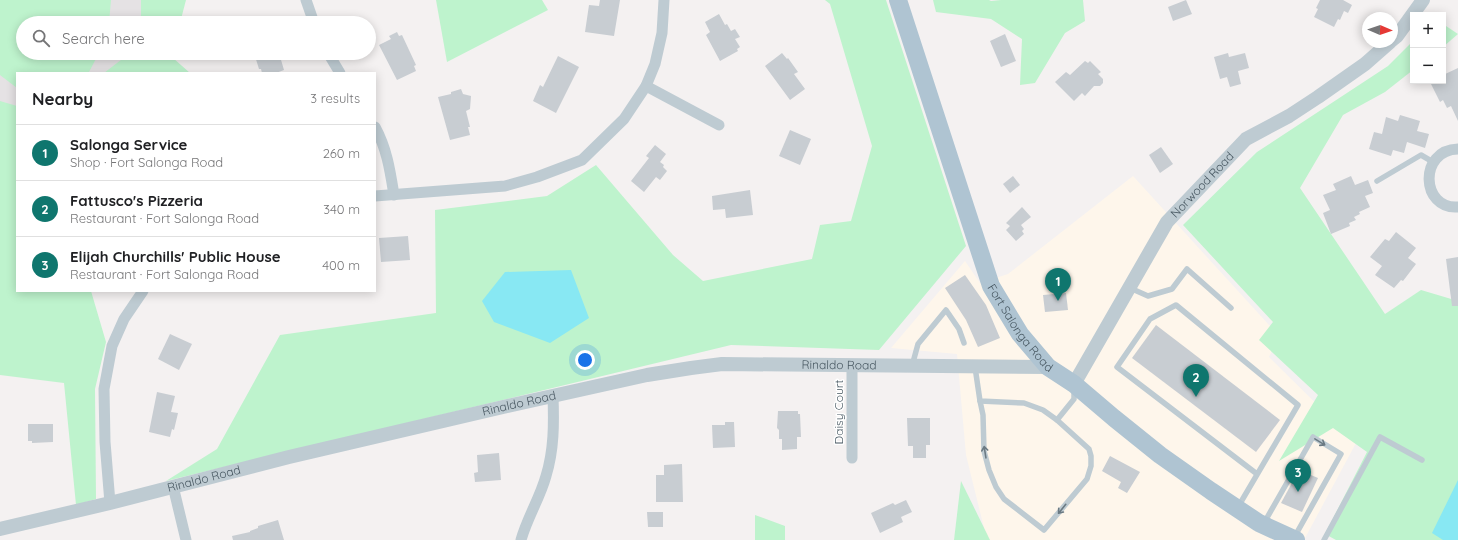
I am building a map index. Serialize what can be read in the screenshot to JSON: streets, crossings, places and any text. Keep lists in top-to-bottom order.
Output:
{
  "streets": {
    "main road": ["Fort Salonga Road"],
    "street": ["Norwood Road", "Rinaldo Road", "Daisy Court"]
  },
  "crossings": [
    ["Norwood Road", "Fort Salonga Road"],
    ["Fort Salonga Road", "Rinaldo Road"],
    ["Rinaldo Road", "Daisy Court"]
  ],
  "north": "right",
  "page": {
    "map_buttons": ["+", "−"],
    "search": "Search here",
    "heading": ["Nearby", "3 results"],
    "list": [
      {
        "mark": "1",
        "name": "Salonga Service",
        "note": "Shop · Fort Salonga Road",
        "value": "260 m"
      },
      {
        "mark": "2",
        "name": "Fattusco's Pizzeria",
        "note": "Restaurant · Fort Salonga Road",
        "value": "340 m"
      },
      {
        "mark": "3",
        "name": "Elijah Churchills' Public House",
        "note": "Restaurant · Fort Salonga Road",
        "value": "400 m"
      }
    ],
    "pins": ["1", "2", "3"]
  }
}
